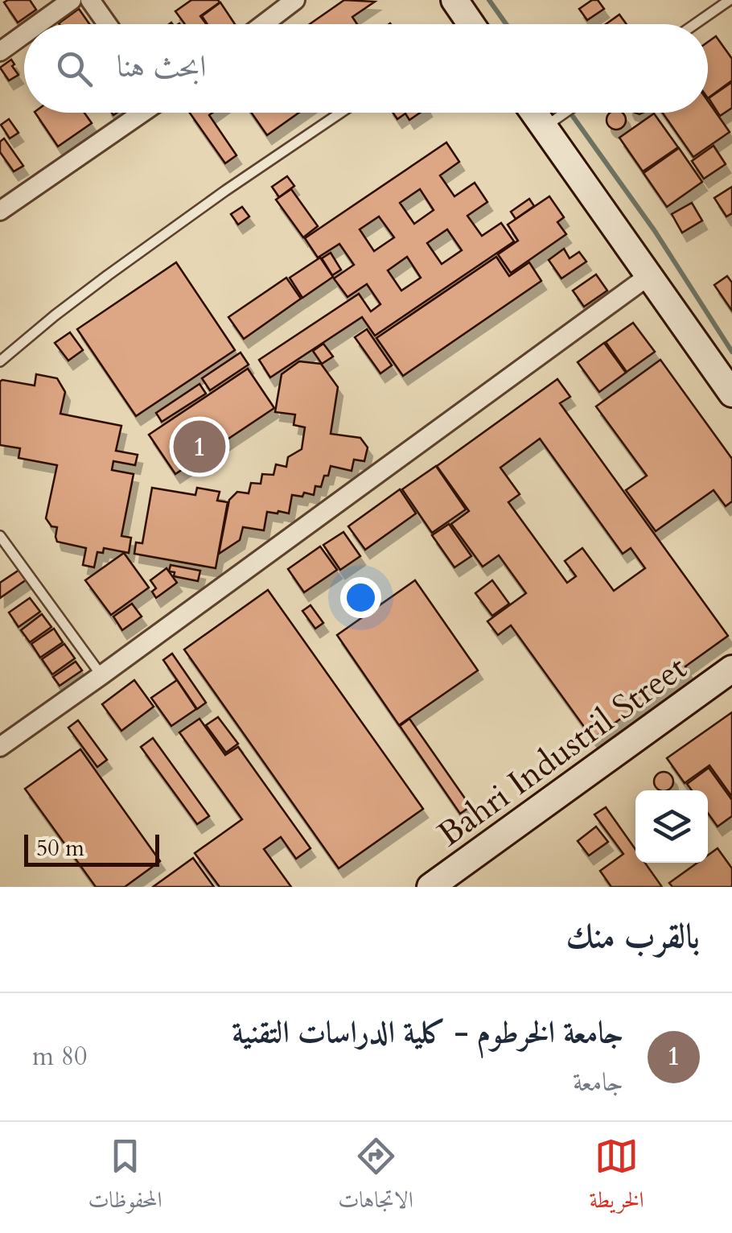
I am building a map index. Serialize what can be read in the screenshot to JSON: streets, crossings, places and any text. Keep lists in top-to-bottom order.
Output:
{
  "streets": {
    "street": ["Bahri Industril Street"]
  },
  "scale_bar": "50 m",
  "page": {
    "search": "ابحث هنا",
    "pins": "1",
    "scale": "50 m",
    "heading": "بالقرب منك",
    "list": [
      {
        "mark": "1",
        "name": "جامعة الخرطوم - كلية الدراسات التقنية",
        "note": "جامعة",
        "value": "80 m"
      }
    ],
    "nav": ["الخريطة", "الاتجاهات", "المحفوظات"]
  }
}
